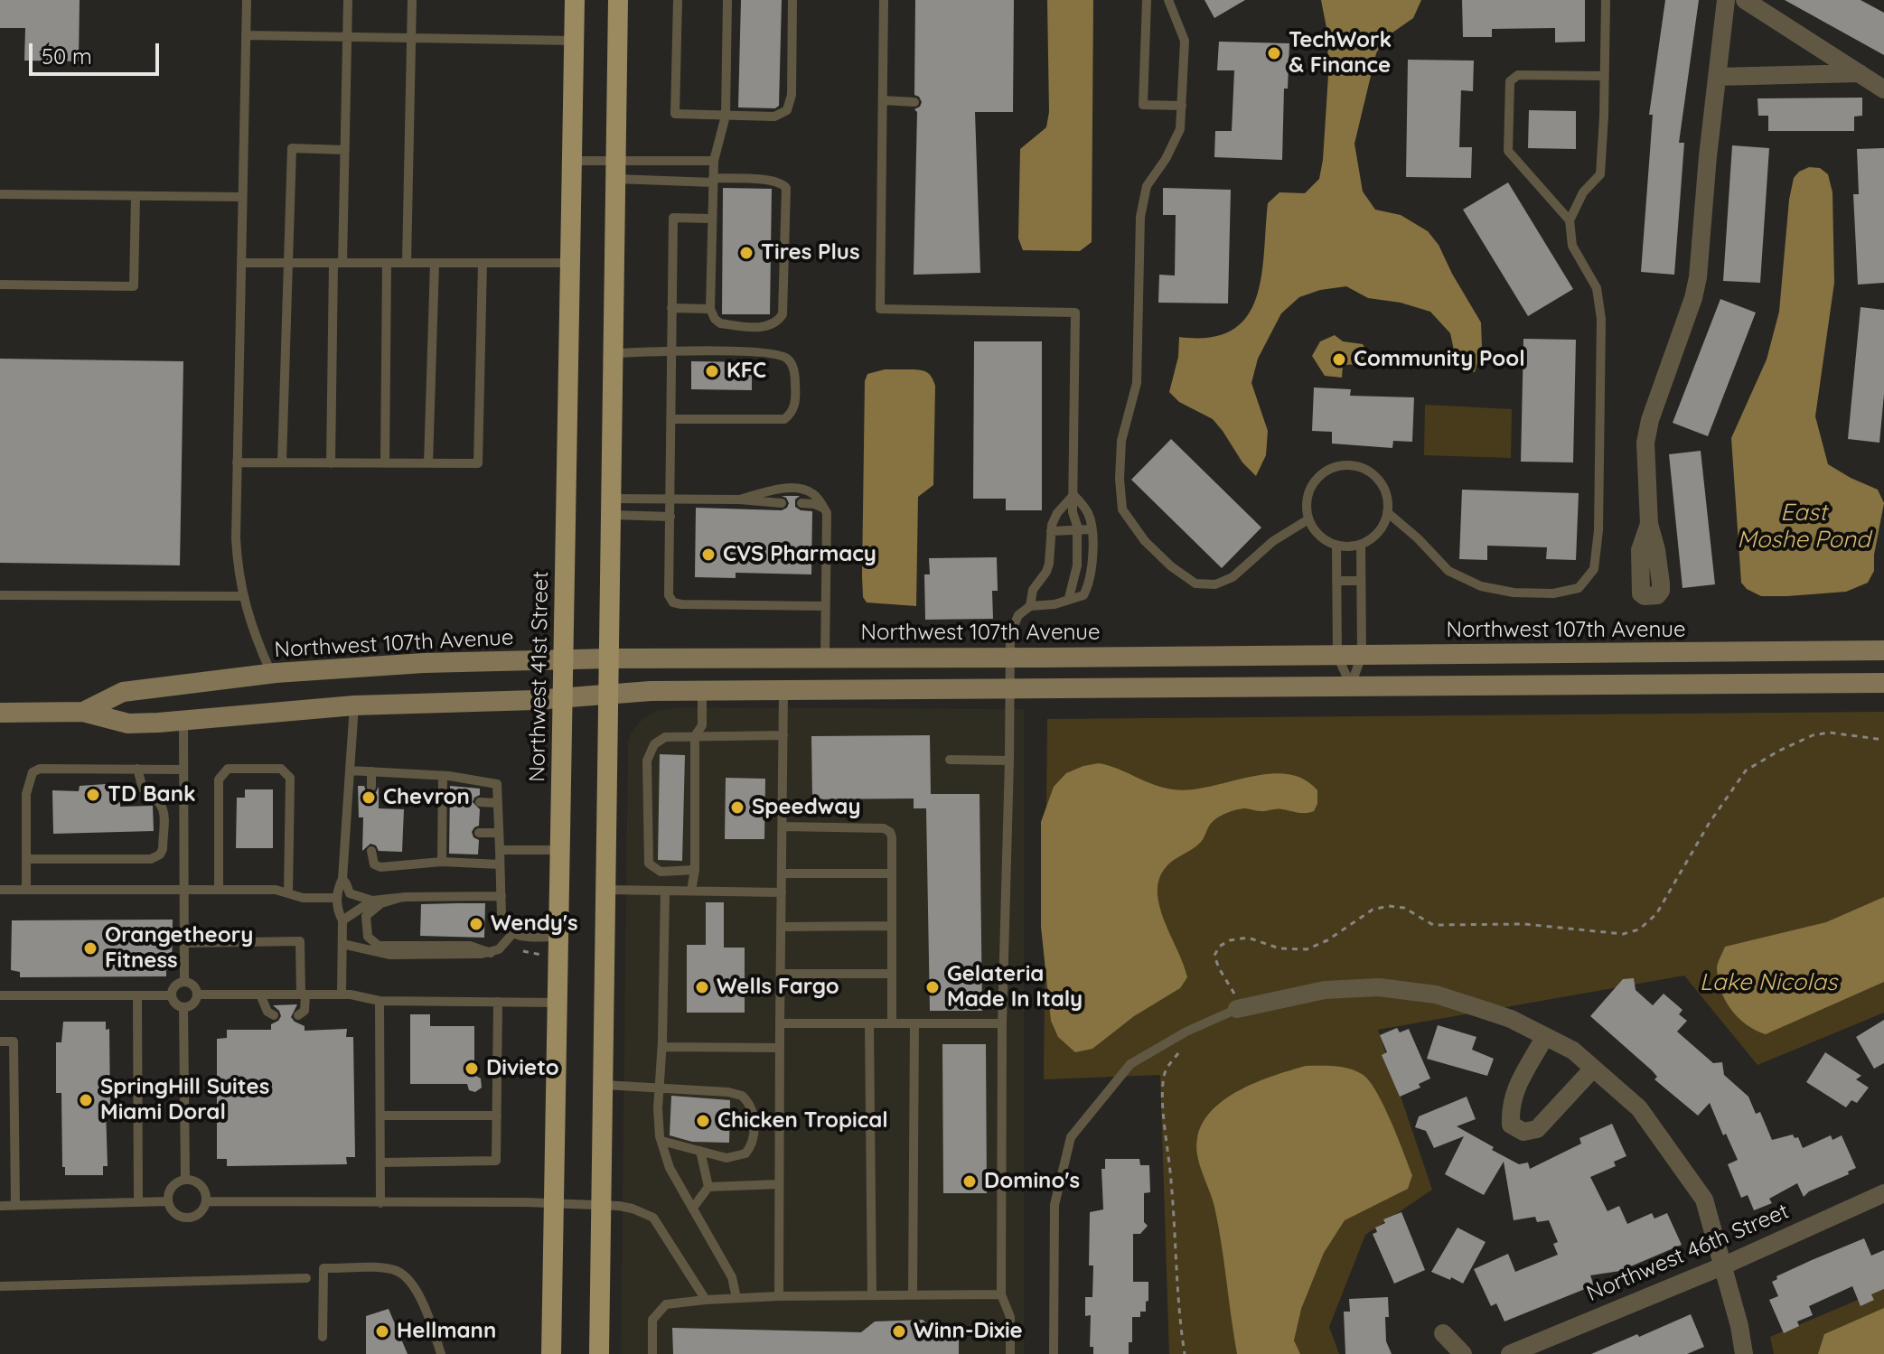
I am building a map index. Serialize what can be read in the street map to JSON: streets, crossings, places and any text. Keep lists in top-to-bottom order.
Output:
{
  "streets": {
    "main road": ["Northwest 107th Avenue", "Northwest 41st Street"],
    "street": ["Northwest 46th Street"]
  },
  "crossings": [
    ["Northwest 107th Avenue", "Northwest 41st Street"]
  ],
  "water": ["East Moshe Pond", "Lake Nicolas"],
  "places": [
    "TechWork & Finance",
    "Tires Plus",
    "Community Pool",
    "KFC",
    "CVS Pharmacy",
    "TD Bank",
    "Chevron",
    "Speedway",
    "Wendy's",
    "Orangetheory Fitness",
    "Wells Fargo",
    "Gelateria Made In Italy",
    "Divieto",
    "SpringHill Suites Miami Doral",
    "Chicken Tropical",
    "Domino's",
    "Hellmann",
    "Winn-Dixie"
  ],
  "scale_bar": "50 m"
}
